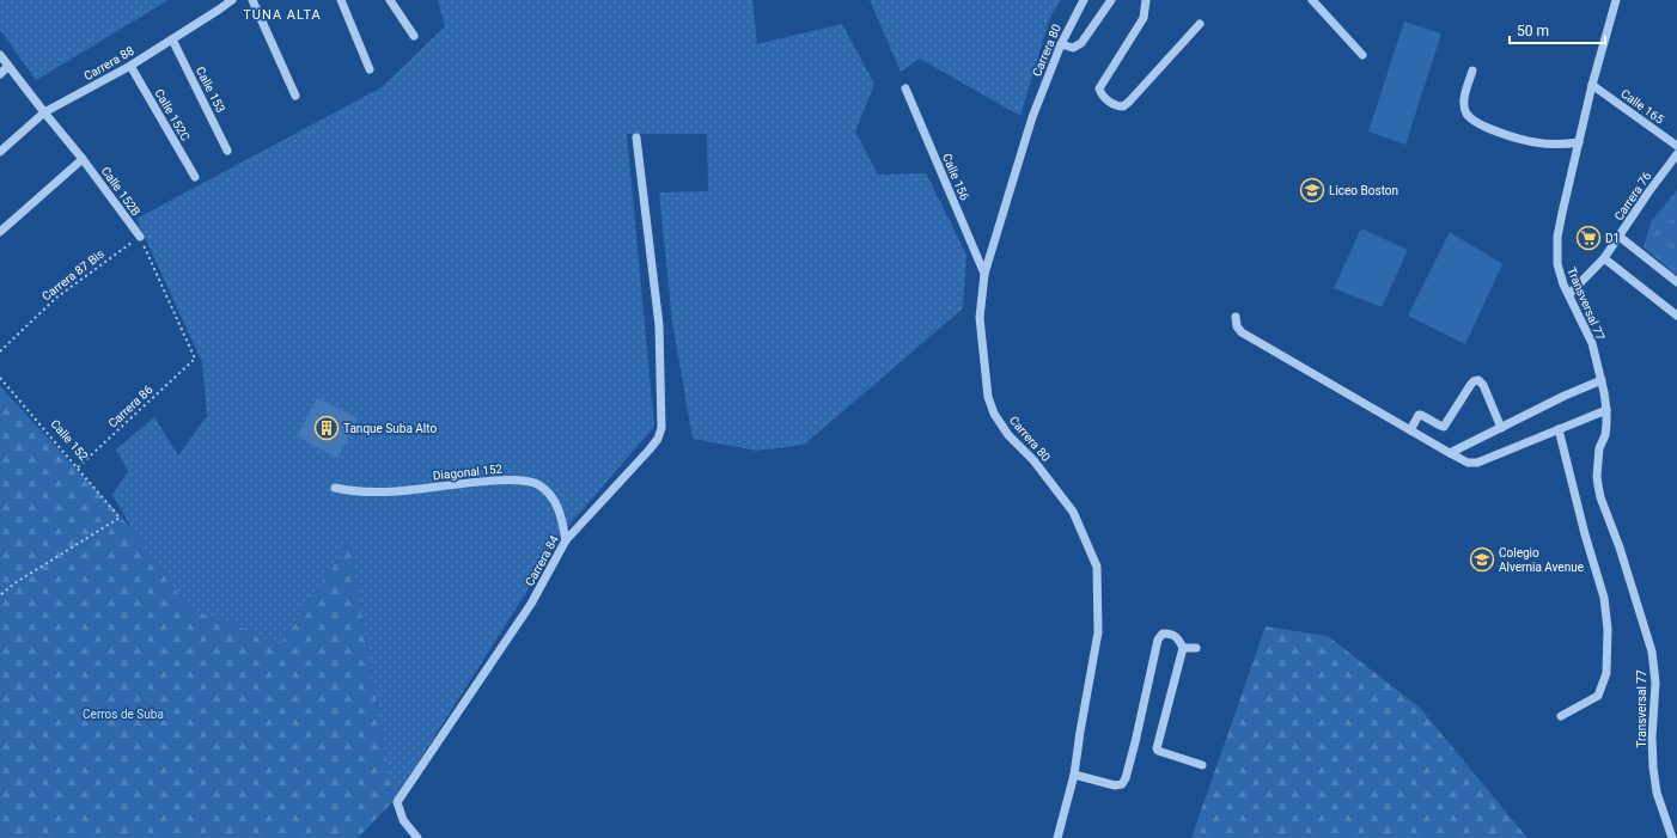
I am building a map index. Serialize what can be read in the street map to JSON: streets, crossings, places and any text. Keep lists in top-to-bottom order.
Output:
{
  "streets": {
    "street": [
      "Carrera 80",
      "Carrera 88",
      "Calle 153",
      "Calle 165",
      "Calle 152C",
      "Calle 156",
      "Calle 152B",
      "Carrera 76",
      "Transversal 77",
      "Diagonal 152",
      "Carrera 84"
    ],
    "path": ["Carrera 87 Bis", "Carrera 86", "Calle 152"]
  },
  "crossings": [
    ["Carrera 80", "Calle 156"],
    ["Carrera 88", "Calle 153"],
    ["Carrera 88", "Calle 152C"],
    ["Carrera 88", "Calle 152B"],
    ["Calle 165", "Transversal 77"],
    ["Calle 152B", "Carrera 87 Bis"],
    ["Calle 152B", "Carrera 86"],
    ["Carrera 76", "Transversal 77"],
    ["Carrera 87 Bis", "Carrera 86"],
    ["Carrera 86", "Calle 152"],
    ["Diagonal 152", "Carrera 84"]
  ],
  "districts": ["TUNA ALTA"],
  "parks": ["Cerros de Suba"],
  "places": {
    "school or university": ["Liceo Boston", "Colegio Alvernia Avenue"],
    "supermarket": ["D1"],
    "building": ["Tanque Suba Alto"]
  },
  "scale_bar": "50 m"
}
